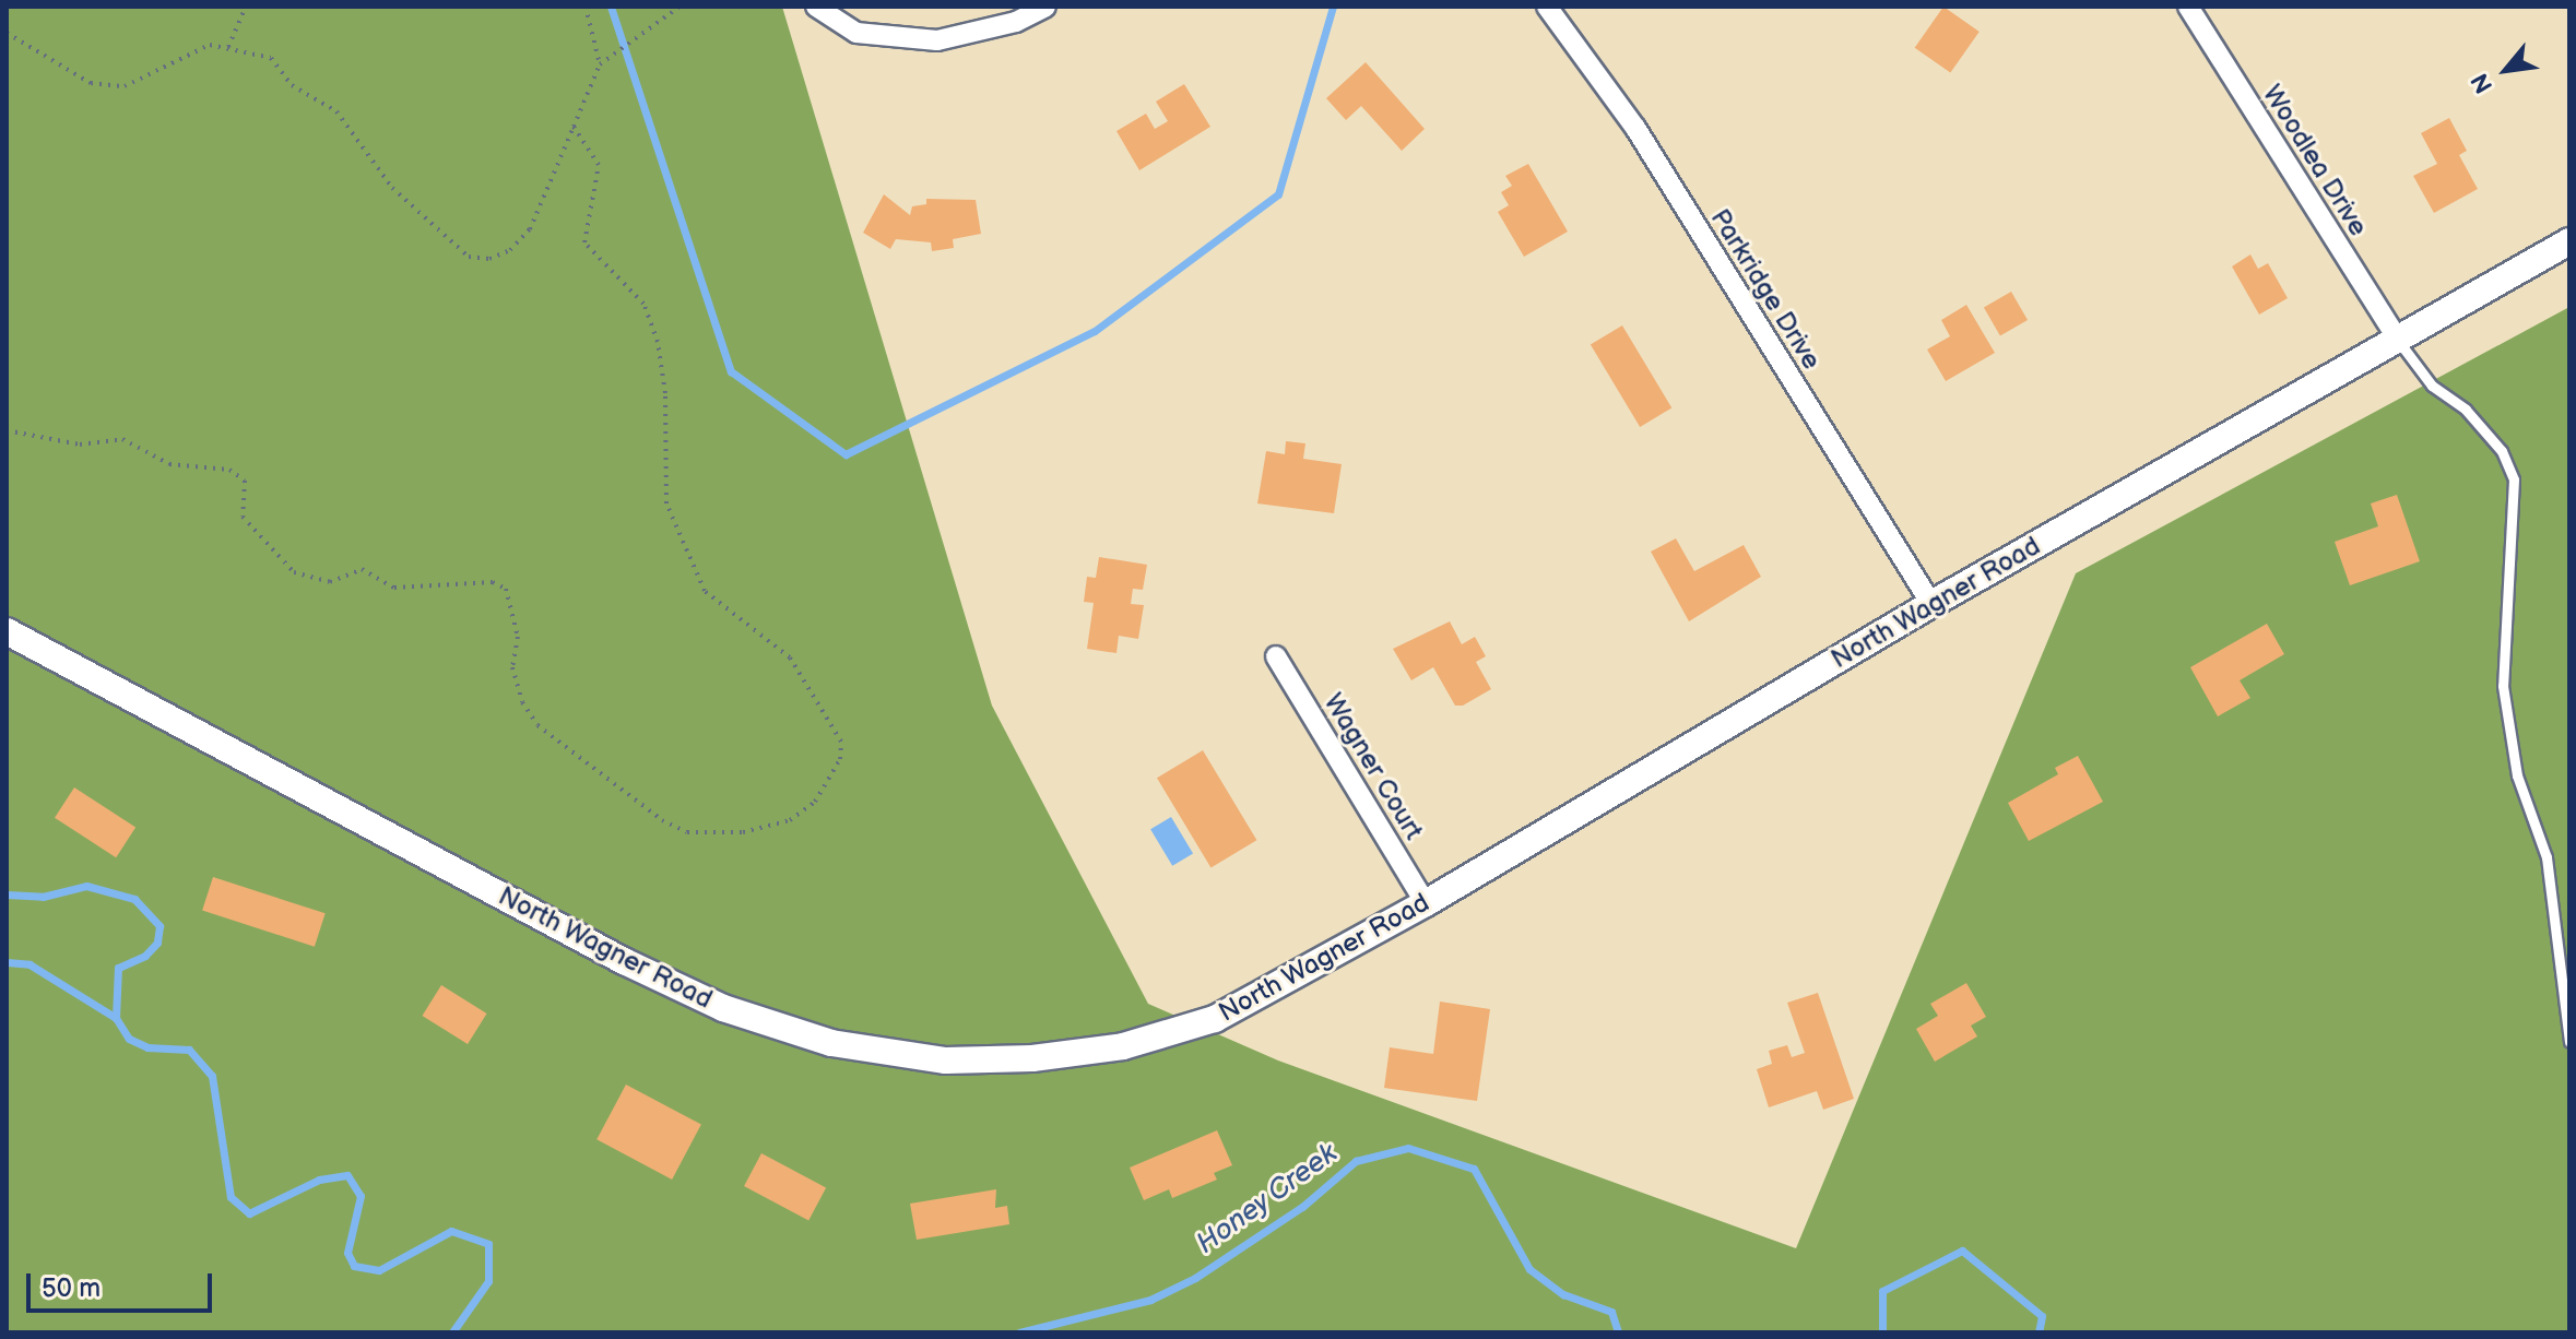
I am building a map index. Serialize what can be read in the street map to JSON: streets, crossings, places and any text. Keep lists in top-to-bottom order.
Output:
{
  "streets": {
    "street": [
      "Woodlea Drive",
      "Parkridge Drive",
      "North Wagner Road",
      "Wagner Court"
    ]
  },
  "crossings": [
    ["Woodlea Drive", "North Wagner Road"],
    ["Parkridge Drive", "North Wagner Road"],
    ["North Wagner Road", "Wagner Court"]
  ],
  "water": ["Honey Creek"],
  "scale_bar": "50 m",
  "north": "bottom left"
}
